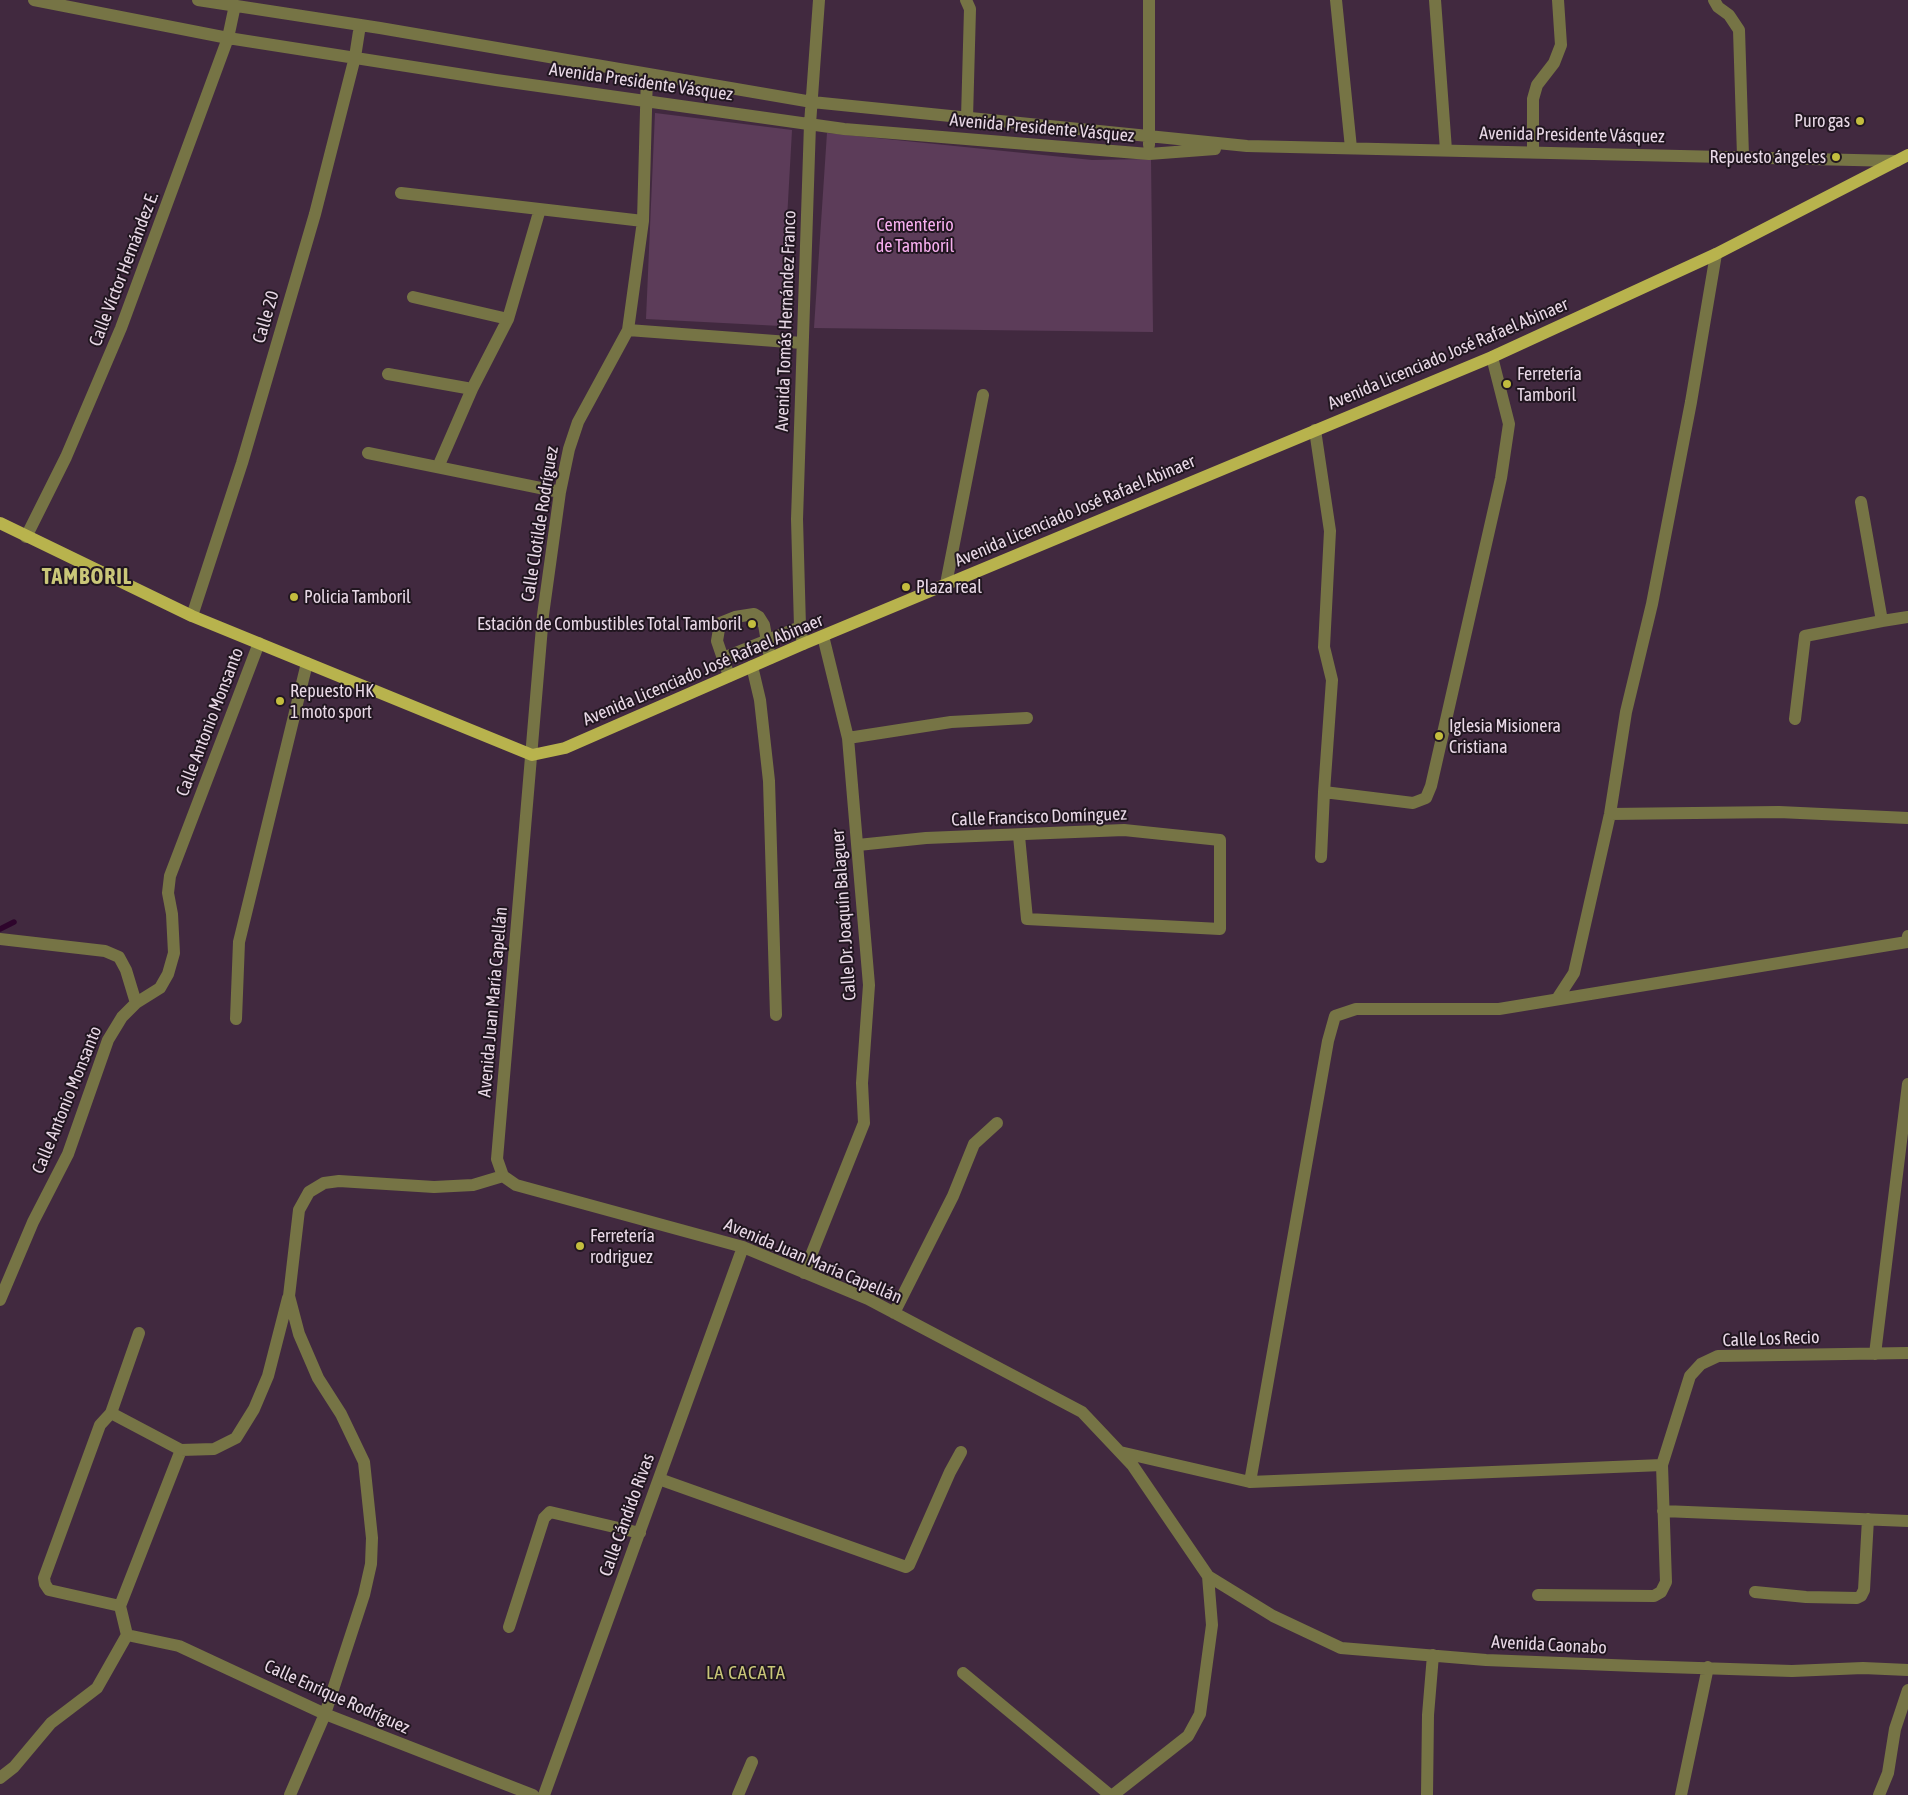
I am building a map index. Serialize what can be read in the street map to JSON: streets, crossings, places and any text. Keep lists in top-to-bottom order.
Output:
{
  "streets": {
    "main road": ["Avenida Licenciado José Rafael Abinaer"],
    "street": [
      "Avenida Presidente Vásquez",
      "Calle Víctor Hernández E.",
      "Calle 20",
      "Avenida Tomás Hernández Franco",
      "Calle Clotilde Rodríguez",
      "Calle Antonio Monsanto",
      "Calle Francisco Domínguez",
      "Calle Dr. Joaquín Balaguer",
      "Avenida Juan María Capellán",
      "Calle Los Recio",
      "Calle Cándido Rivas",
      "Avenida Caonabo",
      "Calle Enrique Rodríguez"
    ]
  },
  "crossings": [
    ["Avenida Presidente Vásquez", "Calle Víctor Hernández E."],
    ["Avenida Presidente Vásquez", "Calle 20"],
    ["Avenida Presidente Vásquez", "Avenida Tomás Hernández Franco"],
    ["Avenida Presidente Vásquez", "Avenida Licenciado José Rafael Abinaer"],
    ["Avenida Presidente Vásquez", "Calle Clotilde Rodríguez"],
    ["Avenida Tomás Hernández Franco", "Avenida Licenciado José Rafael Abinaer"],
    ["Avenida Licenciado José Rafael Abinaer", "Calle Clotilde Rodríguez"],
    ["Avenida Licenciado José Rafael Abinaer", "Calle Dr. Joaquín Balaguer"],
    ["Avenida Licenciado José Rafael Abinaer", "Avenida Juan María Capellán"],
    ["Calle Clotilde Rodríguez", "Avenida Juan María Capellán"],
    ["Calle Francisco Domínguez", "Calle Dr. Joaquín Balaguer"],
    ["Calle Dr. Joaquín Balaguer", "Avenida Juan María Capellán"],
    ["Avenida Juan María Capellán", "Calle Cándido Rivas"],
    ["Avenida Juan María Capellán", "Avenida Caonabo"]
  ],
  "districts": ["TAMBORIL", "LA CACATA"],
  "parks": ["Cementerio de Tamboril"],
  "places": [
    "Puro gas",
    "Repuesto ángeles",
    "Ferretería Tamboril",
    "Plaza real",
    "Policia Tamboril",
    "Estación de Combustibles Total Tamboril",
    "Repuesto HK 1 moto sport",
    "Iglesia Misionera Cristiana",
    "Ferretería rodriguez"
  ]
}
